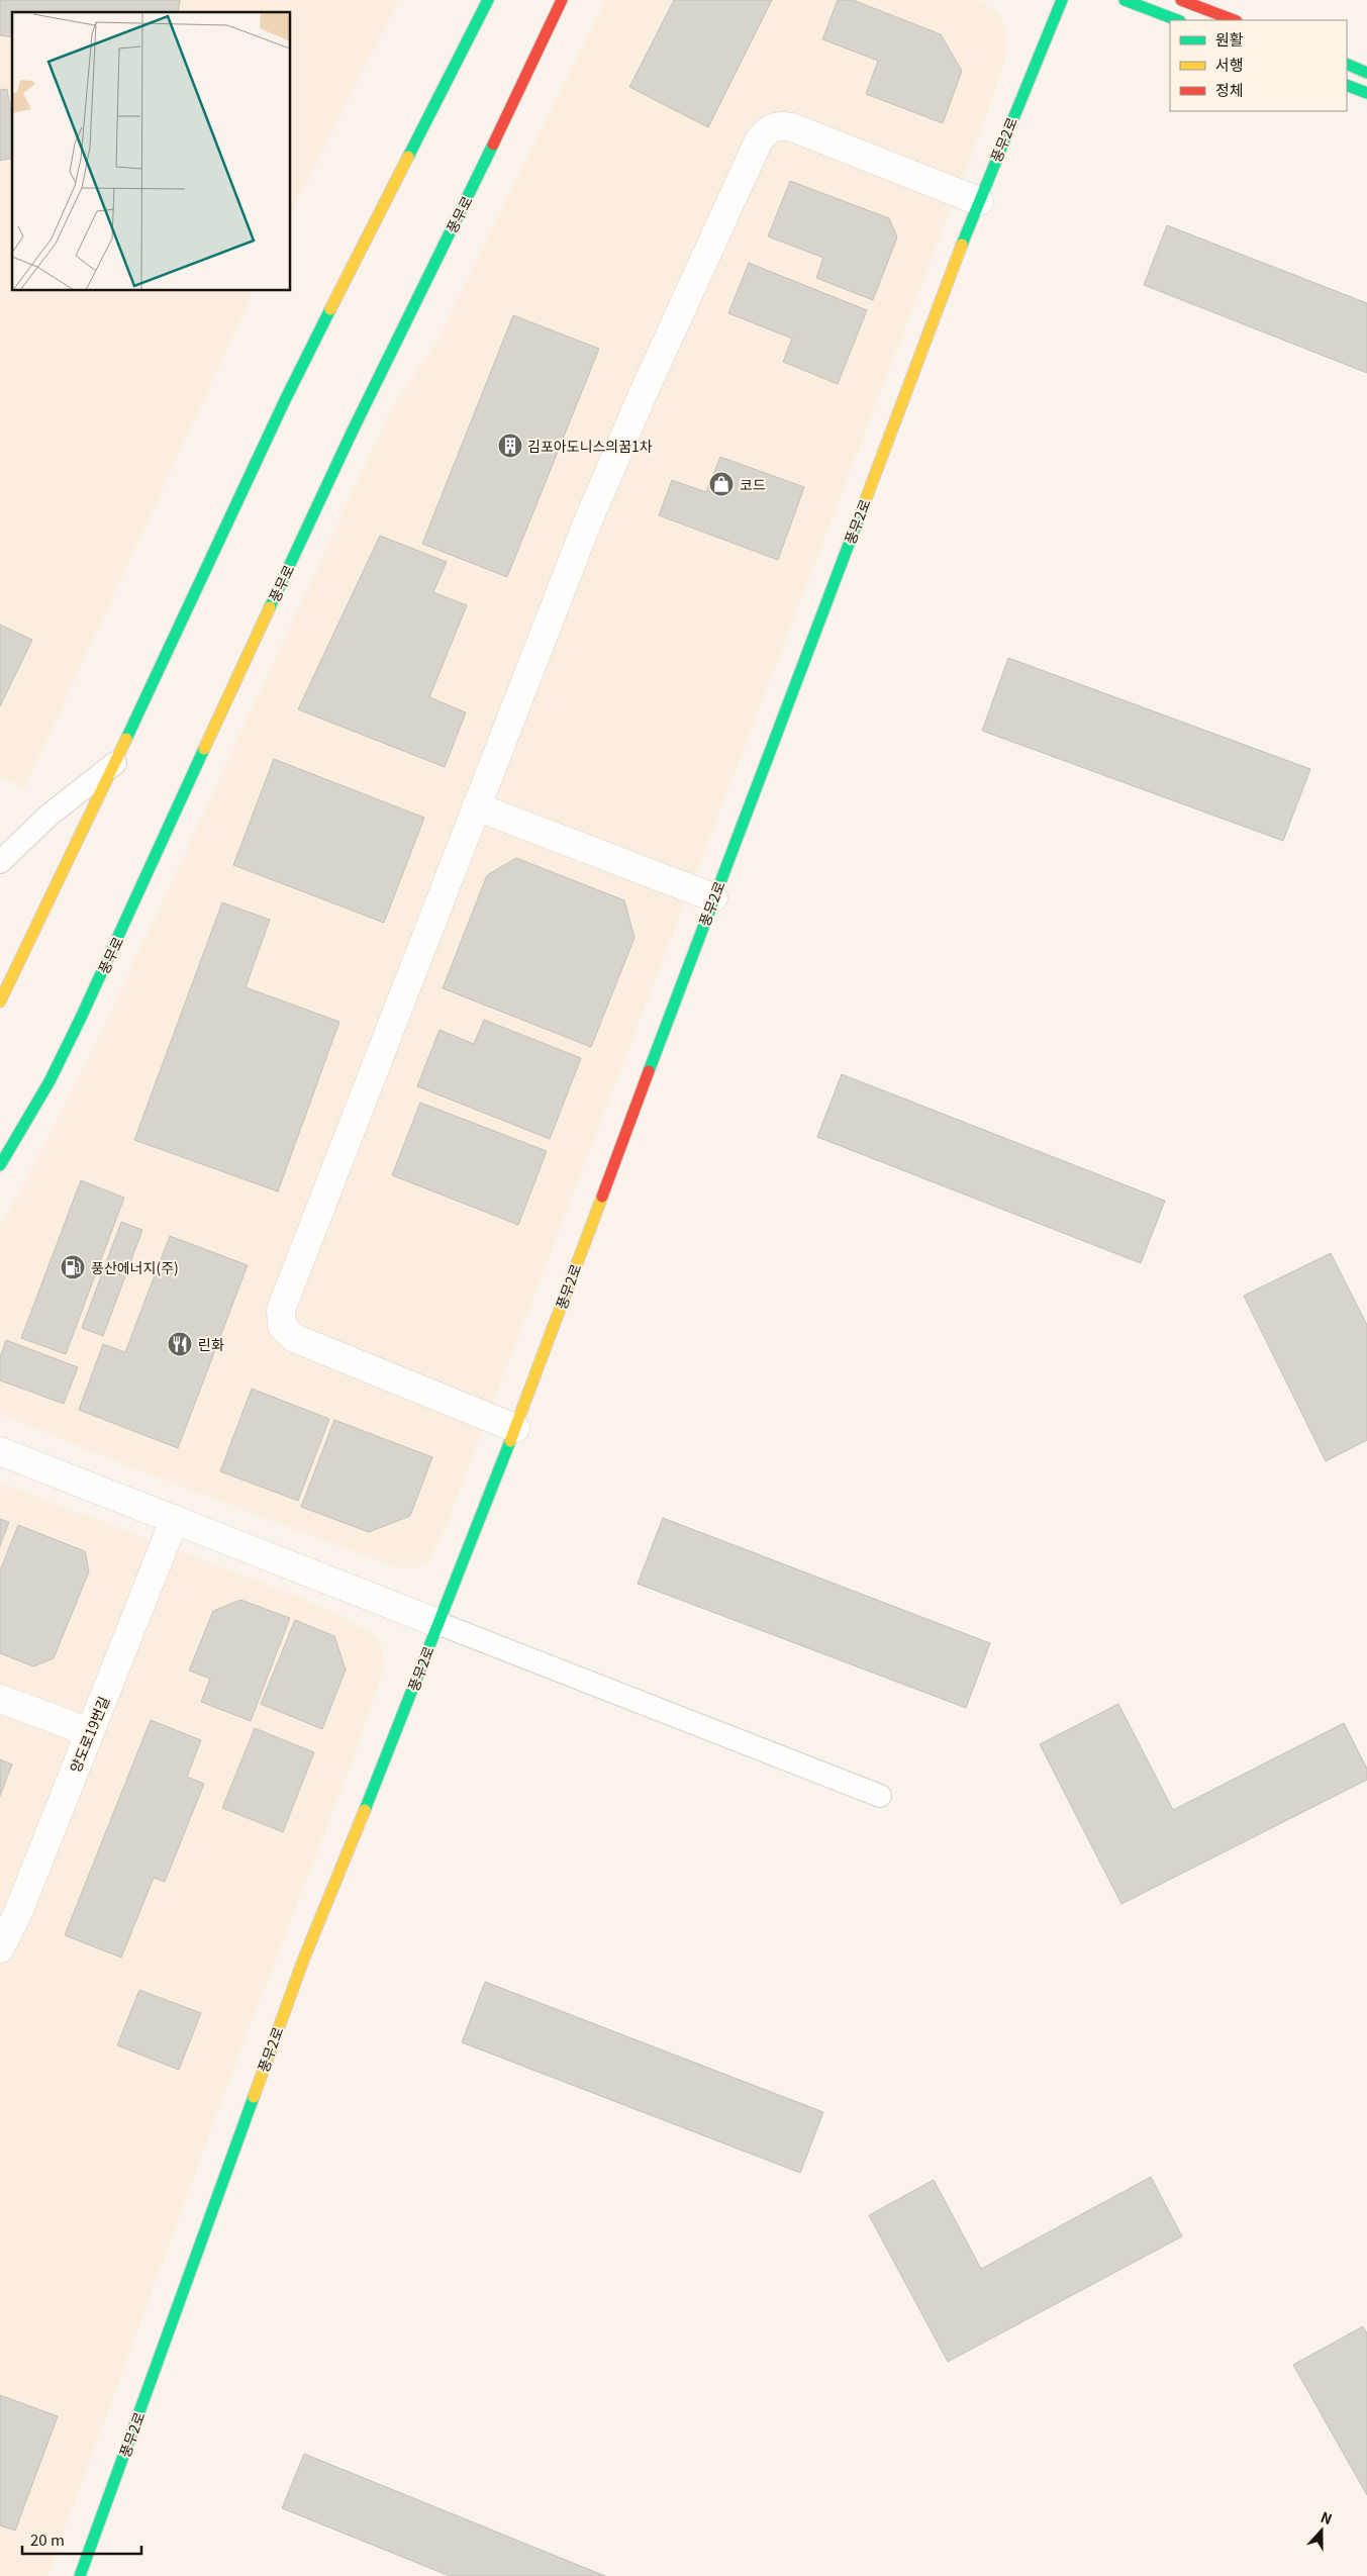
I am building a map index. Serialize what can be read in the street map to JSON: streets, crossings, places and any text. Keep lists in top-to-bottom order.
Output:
{
  "streets": {
    "street": ["풍무2로", "풍무로", "양도로19번길"]
  },
  "places": {
    "building": ["김포아도니스의꿈1차"],
    "shop": ["코드"],
    "fuel station": ["풍산에너지(주)"],
    "restaurant": ["린화"]
  },
  "legend": ["원활", "서행", "정체"],
  "scale_bar": "20 m",
  "north": "top"
}
